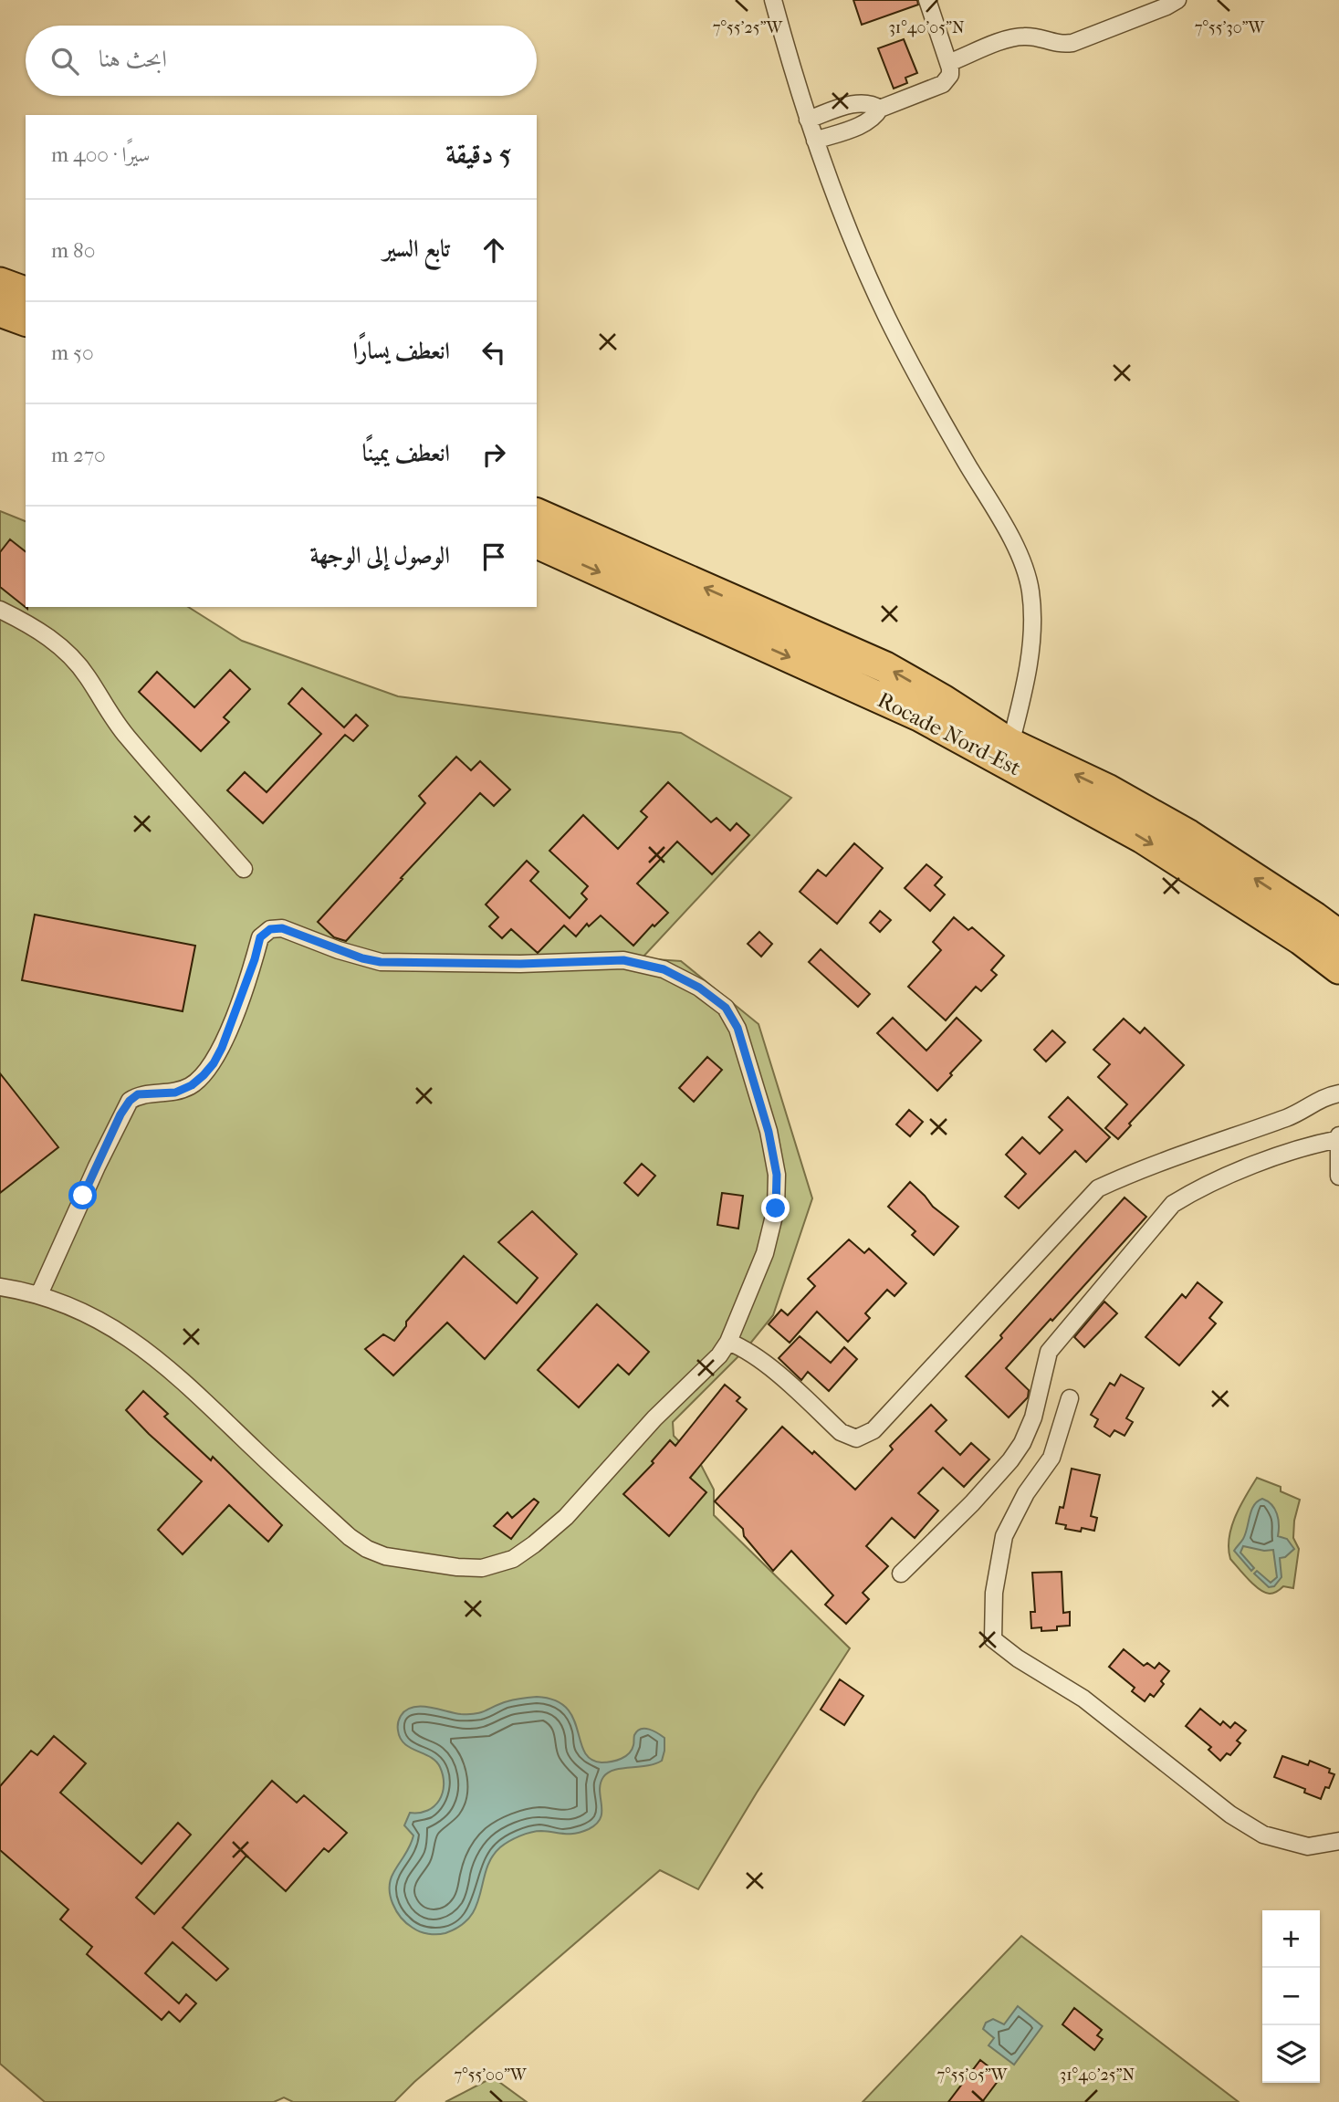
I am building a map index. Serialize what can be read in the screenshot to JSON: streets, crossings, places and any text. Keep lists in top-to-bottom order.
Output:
{
  "streets": {
    "highway": ["Rocade Nord-Est"]
  },
  "page": {
    "search": "ابحث هنا",
    "heading": ["5 دقيقة", "سيرًا · 400 m"],
    "list": [
      ["تابع السير", "80 m"],
      ["انعطف يسارًا", "50 m"],
      ["انعطف يمينًا", "270 m"],
      "الوصول إلى الوجهة"
    ],
    "map_buttons": ["+", "−"]
  },
  "coordinates": [
    "7°55'25\"W",
    "7°55'30\"W",
    "31°40'05\"N",
    "31°40'25\"N",
    "7°55'00\"W",
    "7°55'05\"W"
  ]
}
